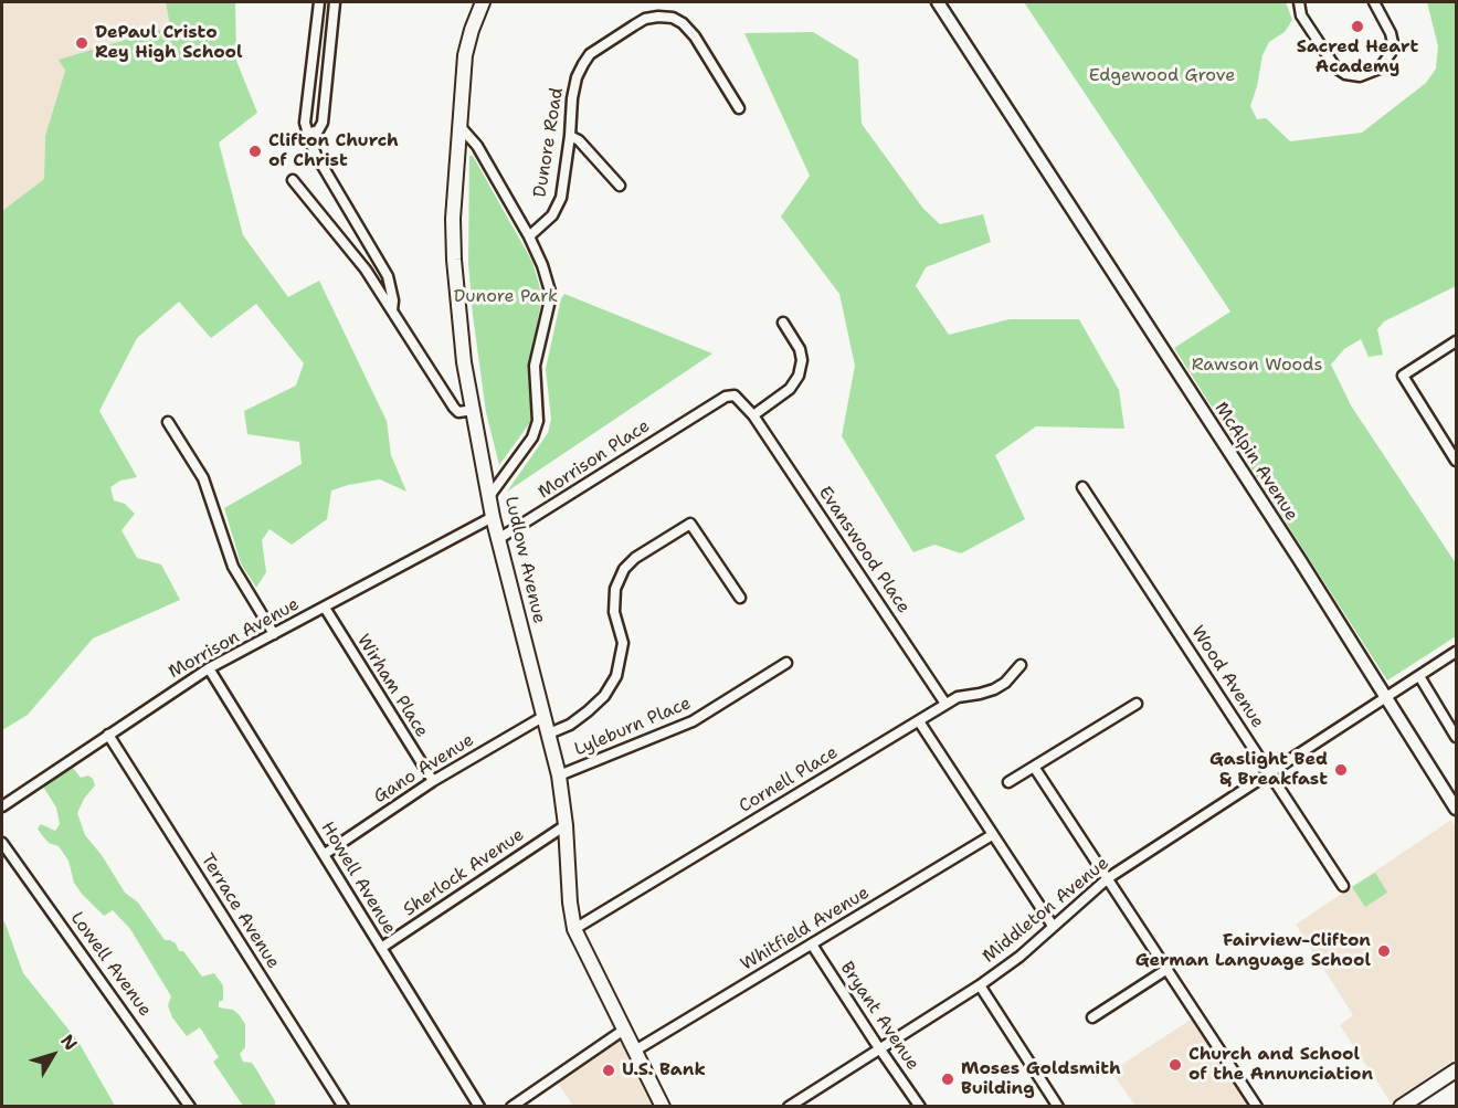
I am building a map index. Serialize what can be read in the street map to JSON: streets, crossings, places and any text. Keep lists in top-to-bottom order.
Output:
{
  "streets": {
    "main road": ["Ludlow Avenue"],
    "street": [
      "Dunore Road",
      "Morrison Place",
      "McAlpin Avenue",
      "Evanswood Place",
      "Morrison Avenue",
      "Wood Avenue",
      "Wirham Place",
      "Lyleburn Place",
      "Gano Avenue",
      "Cornell Place",
      "Sherlock Avenue",
      "Howell Avenue",
      "Middleton Avenue",
      "Terrace Avenue",
      "Whitfield Avenue",
      "Lowell Avenue",
      "Bryant Avenue"
    ]
  },
  "crossings": [
    ["Morrison Place", "Evanswood Place"],
    ["Morrison Place", "Ludlow Avenue"],
    ["McAlpin Avenue", "Middleton Avenue"],
    ["Evanswood Place", "Cornell Place"],
    ["Ludlow Avenue", "Morrison Avenue"],
    ["Ludlow Avenue", "Lyleburn Place"],
    ["Ludlow Avenue", "Gano Avenue"],
    ["Ludlow Avenue", "Cornell Place"],
    ["Ludlow Avenue", "Sherlock Avenue"],
    ["Ludlow Avenue", "Whitfield Avenue"],
    ["Morrison Avenue", "Wirham Place"],
    ["Morrison Avenue", "Howell Avenue"],
    ["Morrison Avenue", "Terrace Avenue"],
    ["Wood Avenue", "Middleton Avenue"],
    ["Wirham Place", "Gano Avenue"],
    ["Gano Avenue", "Howell Avenue"],
    ["Sherlock Avenue", "Howell Avenue"],
    ["Middleton Avenue", "Bryant Avenue"],
    ["Whitfield Avenue", "Bryant Avenue"]
  ],
  "parks": ["Edgewood Grove", "Dunore Park", "Rawson Woods"],
  "places": [
    "Sacred Heart Academy",
    "DePaul Cristo Rey High School",
    "Clifton Church of Christ",
    "Gaslight Bed & Breakfast",
    "Fairview-Clifton German Language School",
    "Church and School of the Annunciation",
    "U.S. Bank",
    "Moses Goldsmith Building"
  ],
  "north": "top right"
}
